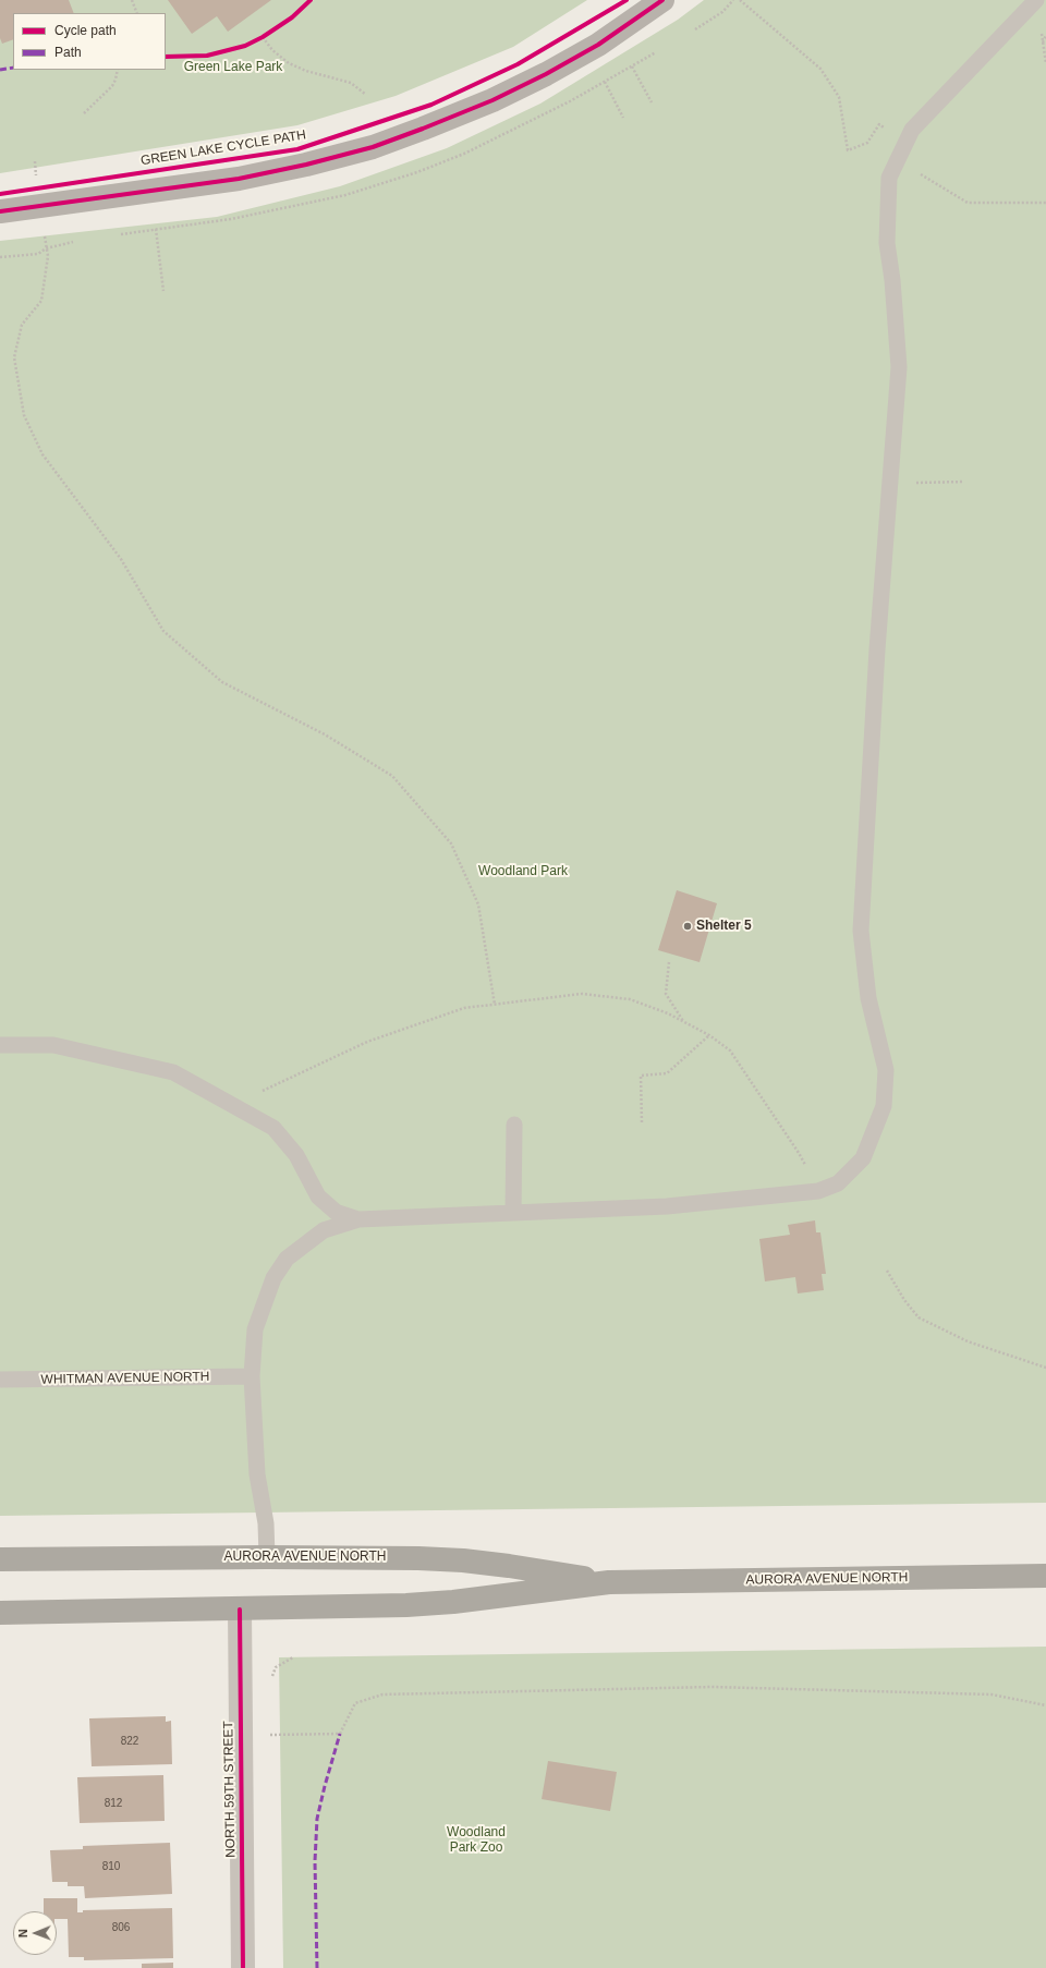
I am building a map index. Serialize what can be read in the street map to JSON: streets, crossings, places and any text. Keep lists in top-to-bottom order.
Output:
{
  "streets": {
    "highway": ["AURORA AVENUE NORTH"],
    "street": ["NORTH 59TH STREET"],
    "lane": ["WHITMAN AVENUE NORTH"],
    "cycle path": ["GREEN LAKE CYCLE PATH"]
  },
  "crossings": [
    ["AURORA AVENUE NORTH", "NORTH 59TH STREET"]
  ],
  "parks": ["Green Lake Park", "Woodland Park", "Woodland Park Zoo"],
  "places": ["Shelter 5"],
  "house_numbers": [
    "822",
    "812",
    "810",
    "806"
  ],
  "legend": ["Cycle path", "Path"],
  "north": "left"
}
